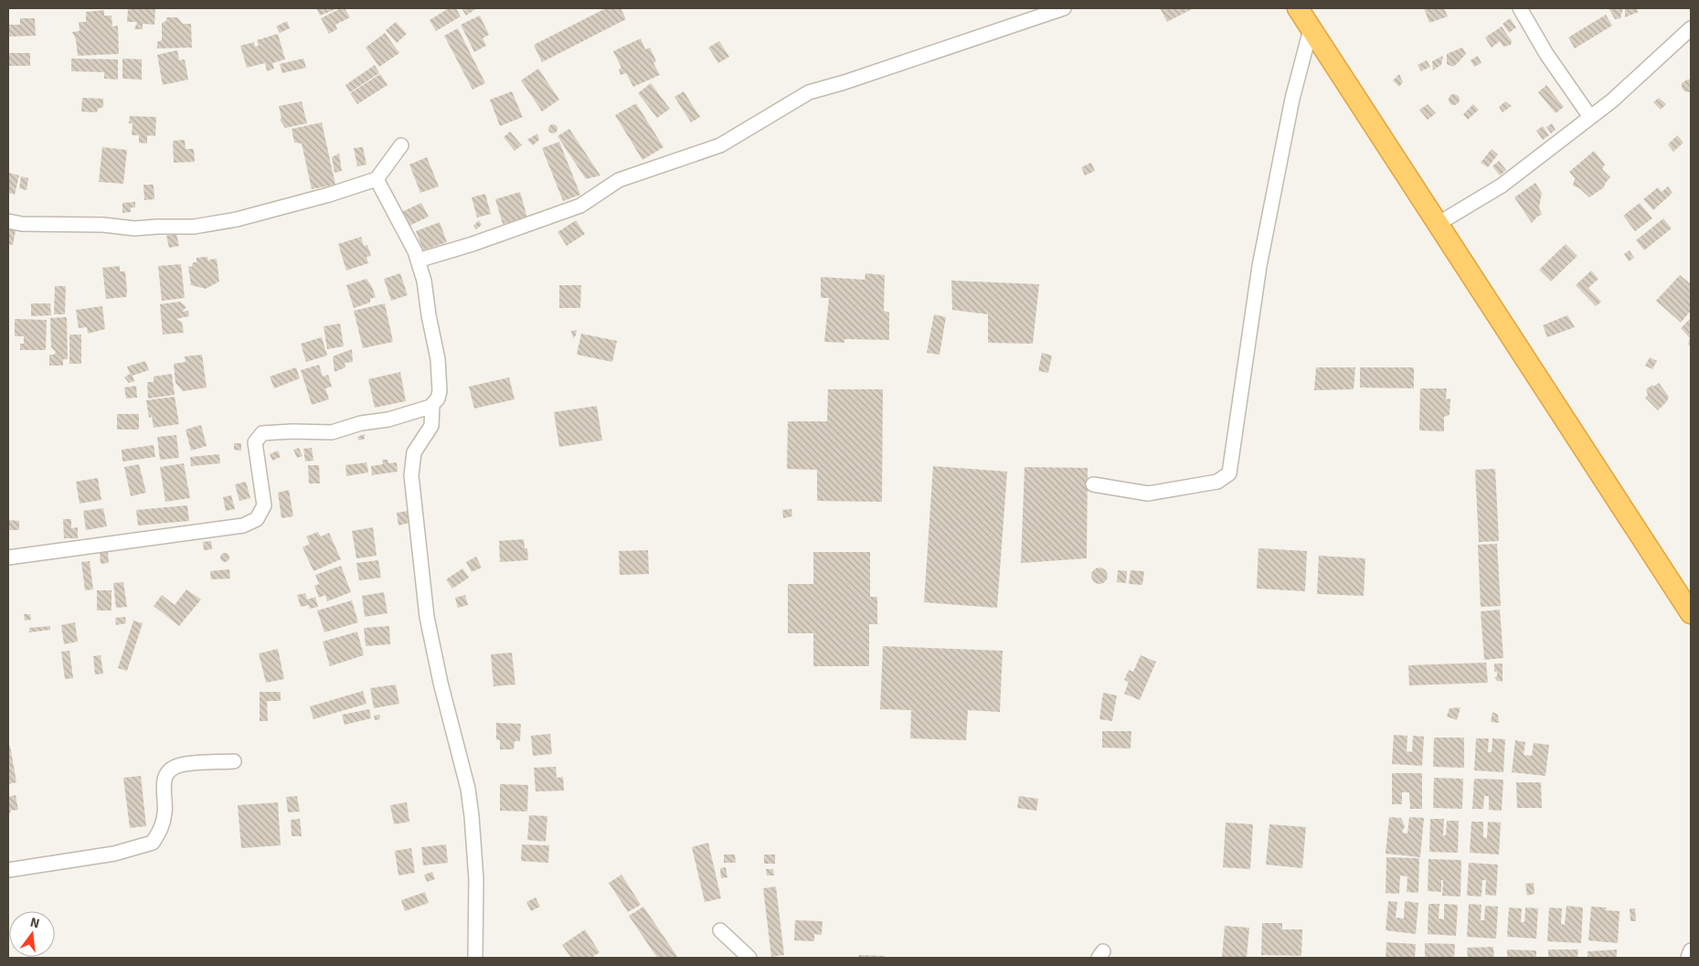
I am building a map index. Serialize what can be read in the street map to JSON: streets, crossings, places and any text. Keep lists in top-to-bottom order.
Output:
{
  "north": "top"
}
